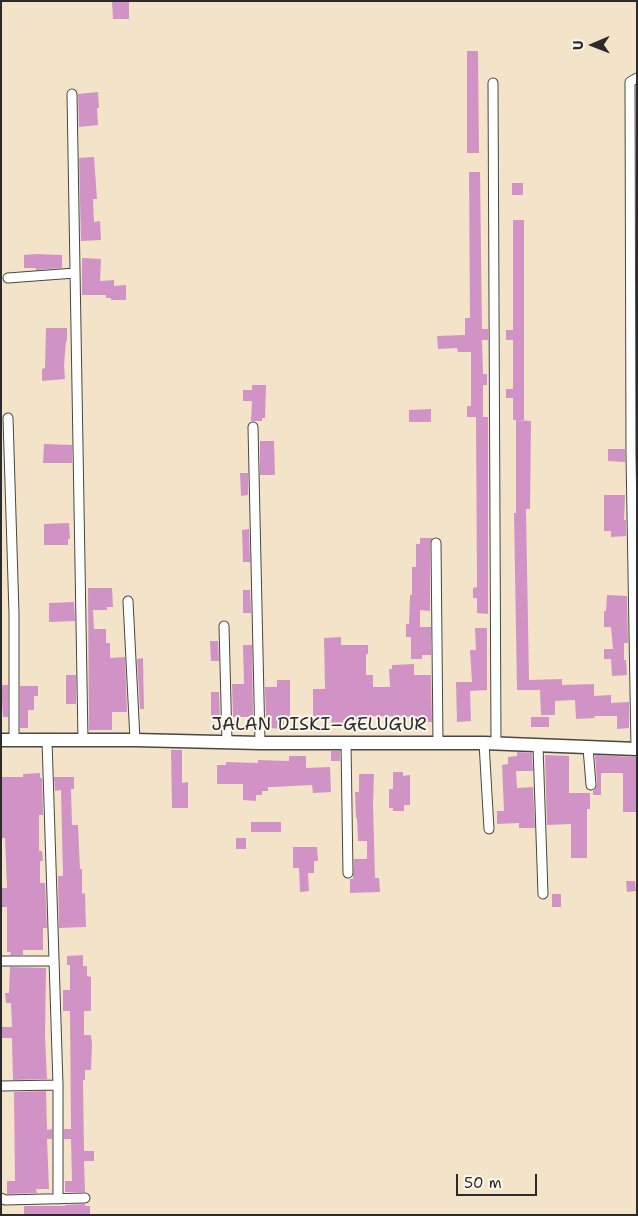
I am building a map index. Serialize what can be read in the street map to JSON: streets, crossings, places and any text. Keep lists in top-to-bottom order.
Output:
{
  "streets": {
    "main road": ["JALAN DISKI–GELUGUR"]
  },
  "scale_bar": "50 m",
  "north": "left"
}
